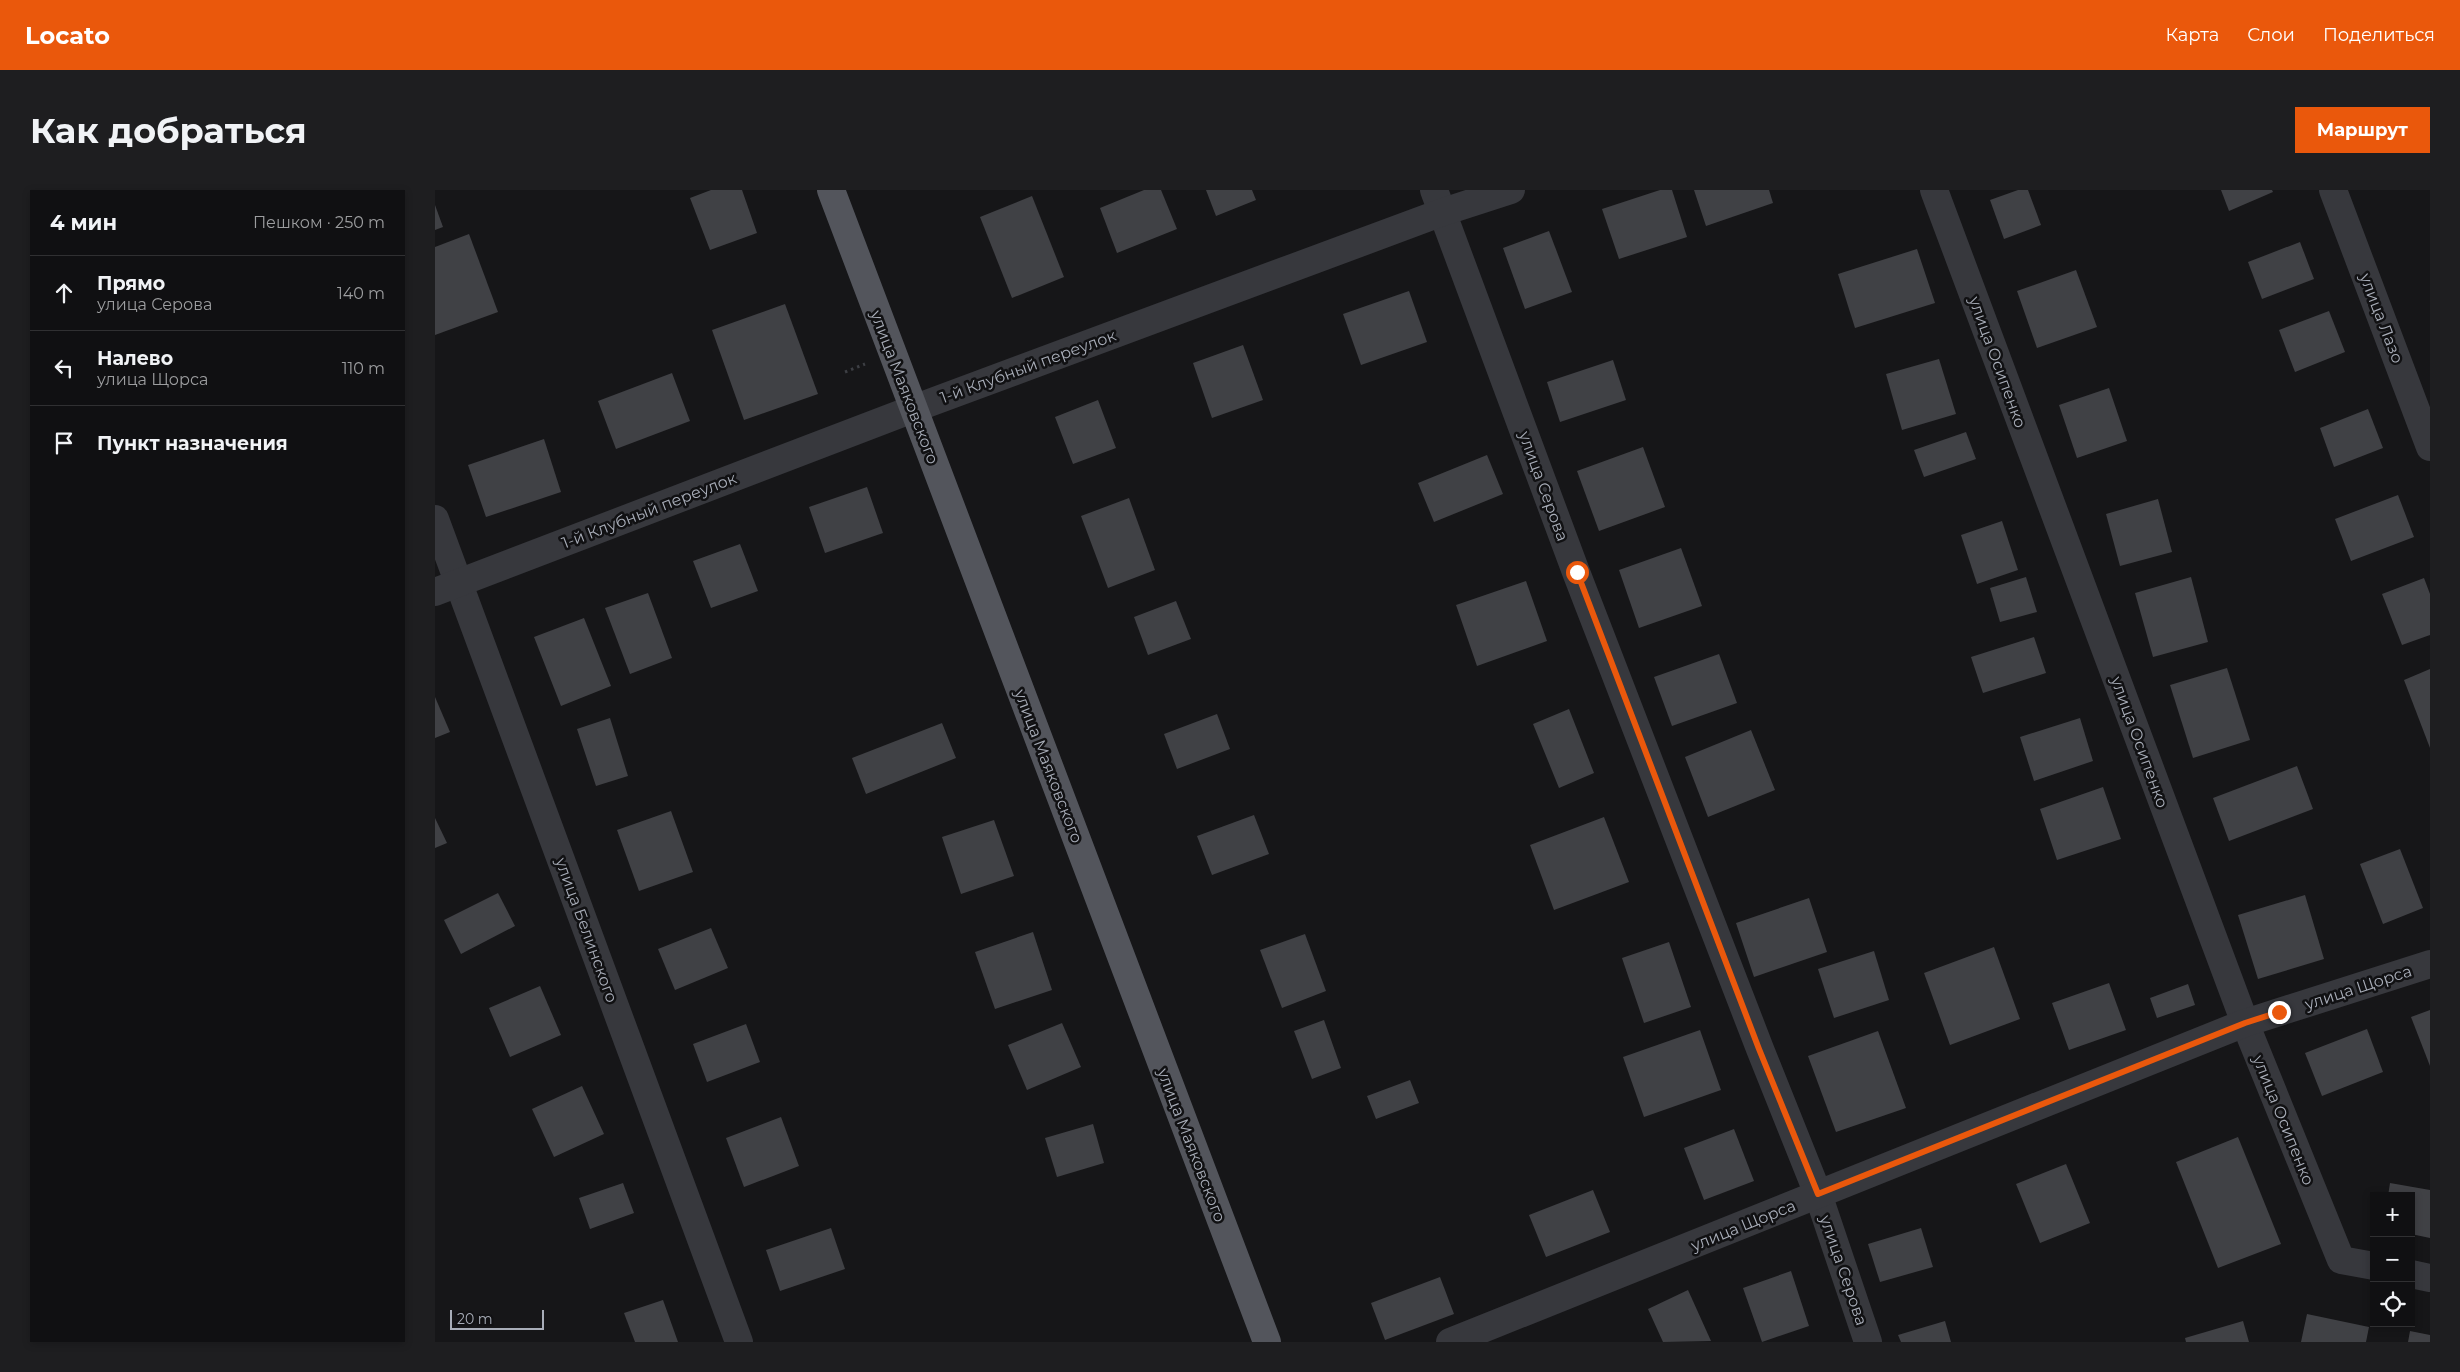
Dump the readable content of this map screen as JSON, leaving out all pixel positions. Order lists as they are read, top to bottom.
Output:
{
  "streets": {
    "main road": ["улица Маяковского"],
    "street": [
      "улица Лазо",
      "улица Осипенко",
      "1-й Клубный переулок",
      "улица Серова",
      "улица Белинского",
      "улица Щорса"
    ]
  },
  "crossings": [
    ["улица Осипенко", "улица Щорса"],
    ["1-й Клубный переулок", "улица Маяковского"],
    ["1-й Клубный переулок", "улица Серова"],
    ["1-й Клубный переулок", "улица Белинского"],
    ["улица Серова", "улица Щорса"]
  ],
  "scale_bar": "20 m",
  "page": {
    "header": "Locato",
    "nav": ["Карта", "Слои", "Поделиться"],
    "buttons": "Маршрут",
    "title": "Как добраться",
    "heading": ["4 мин", "Пешком · 250 m"],
    "list": [
      ["Прямо", "улица Серова", "140 m"],
      ["Налево", "улица Щорса", "110 m"],
      "Пункт назначения"
    ],
    "map_buttons": ["+", "−"],
    "scale": "20 m"
  }
}
